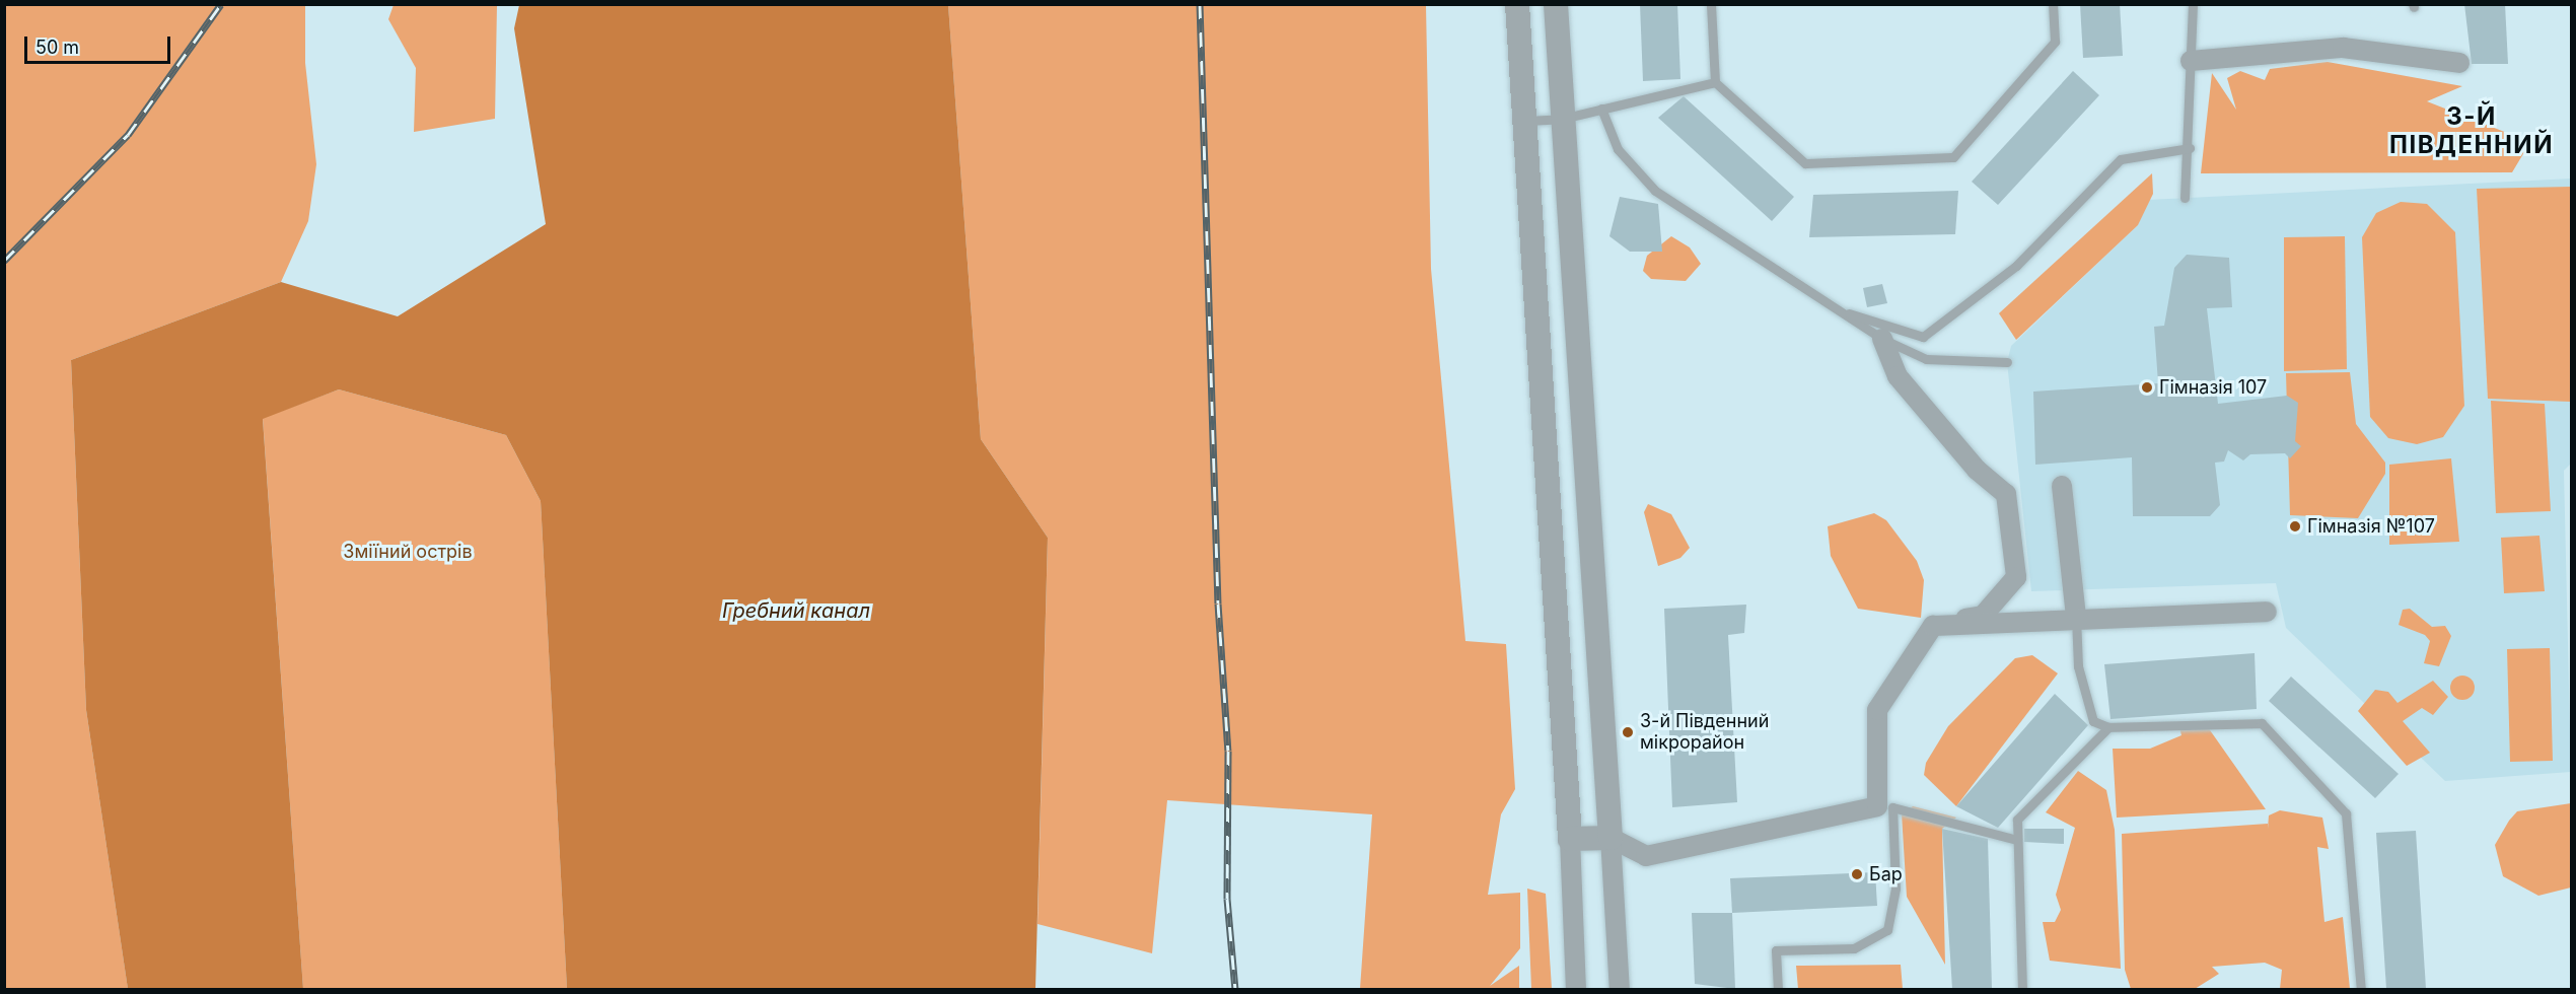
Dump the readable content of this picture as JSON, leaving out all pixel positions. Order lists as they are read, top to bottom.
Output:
{
  "districts": ["3-Й ПІВДЕННИЙ"],
  "water": ["Гребний канал"],
  "parks": ["Зміїний острів"],
  "places": [
    "Гімназія 107",
    "Гімназія №107",
    "3-й Південний мікрорайон",
    "Бар"
  ],
  "scale_bar": "50 m"
}
